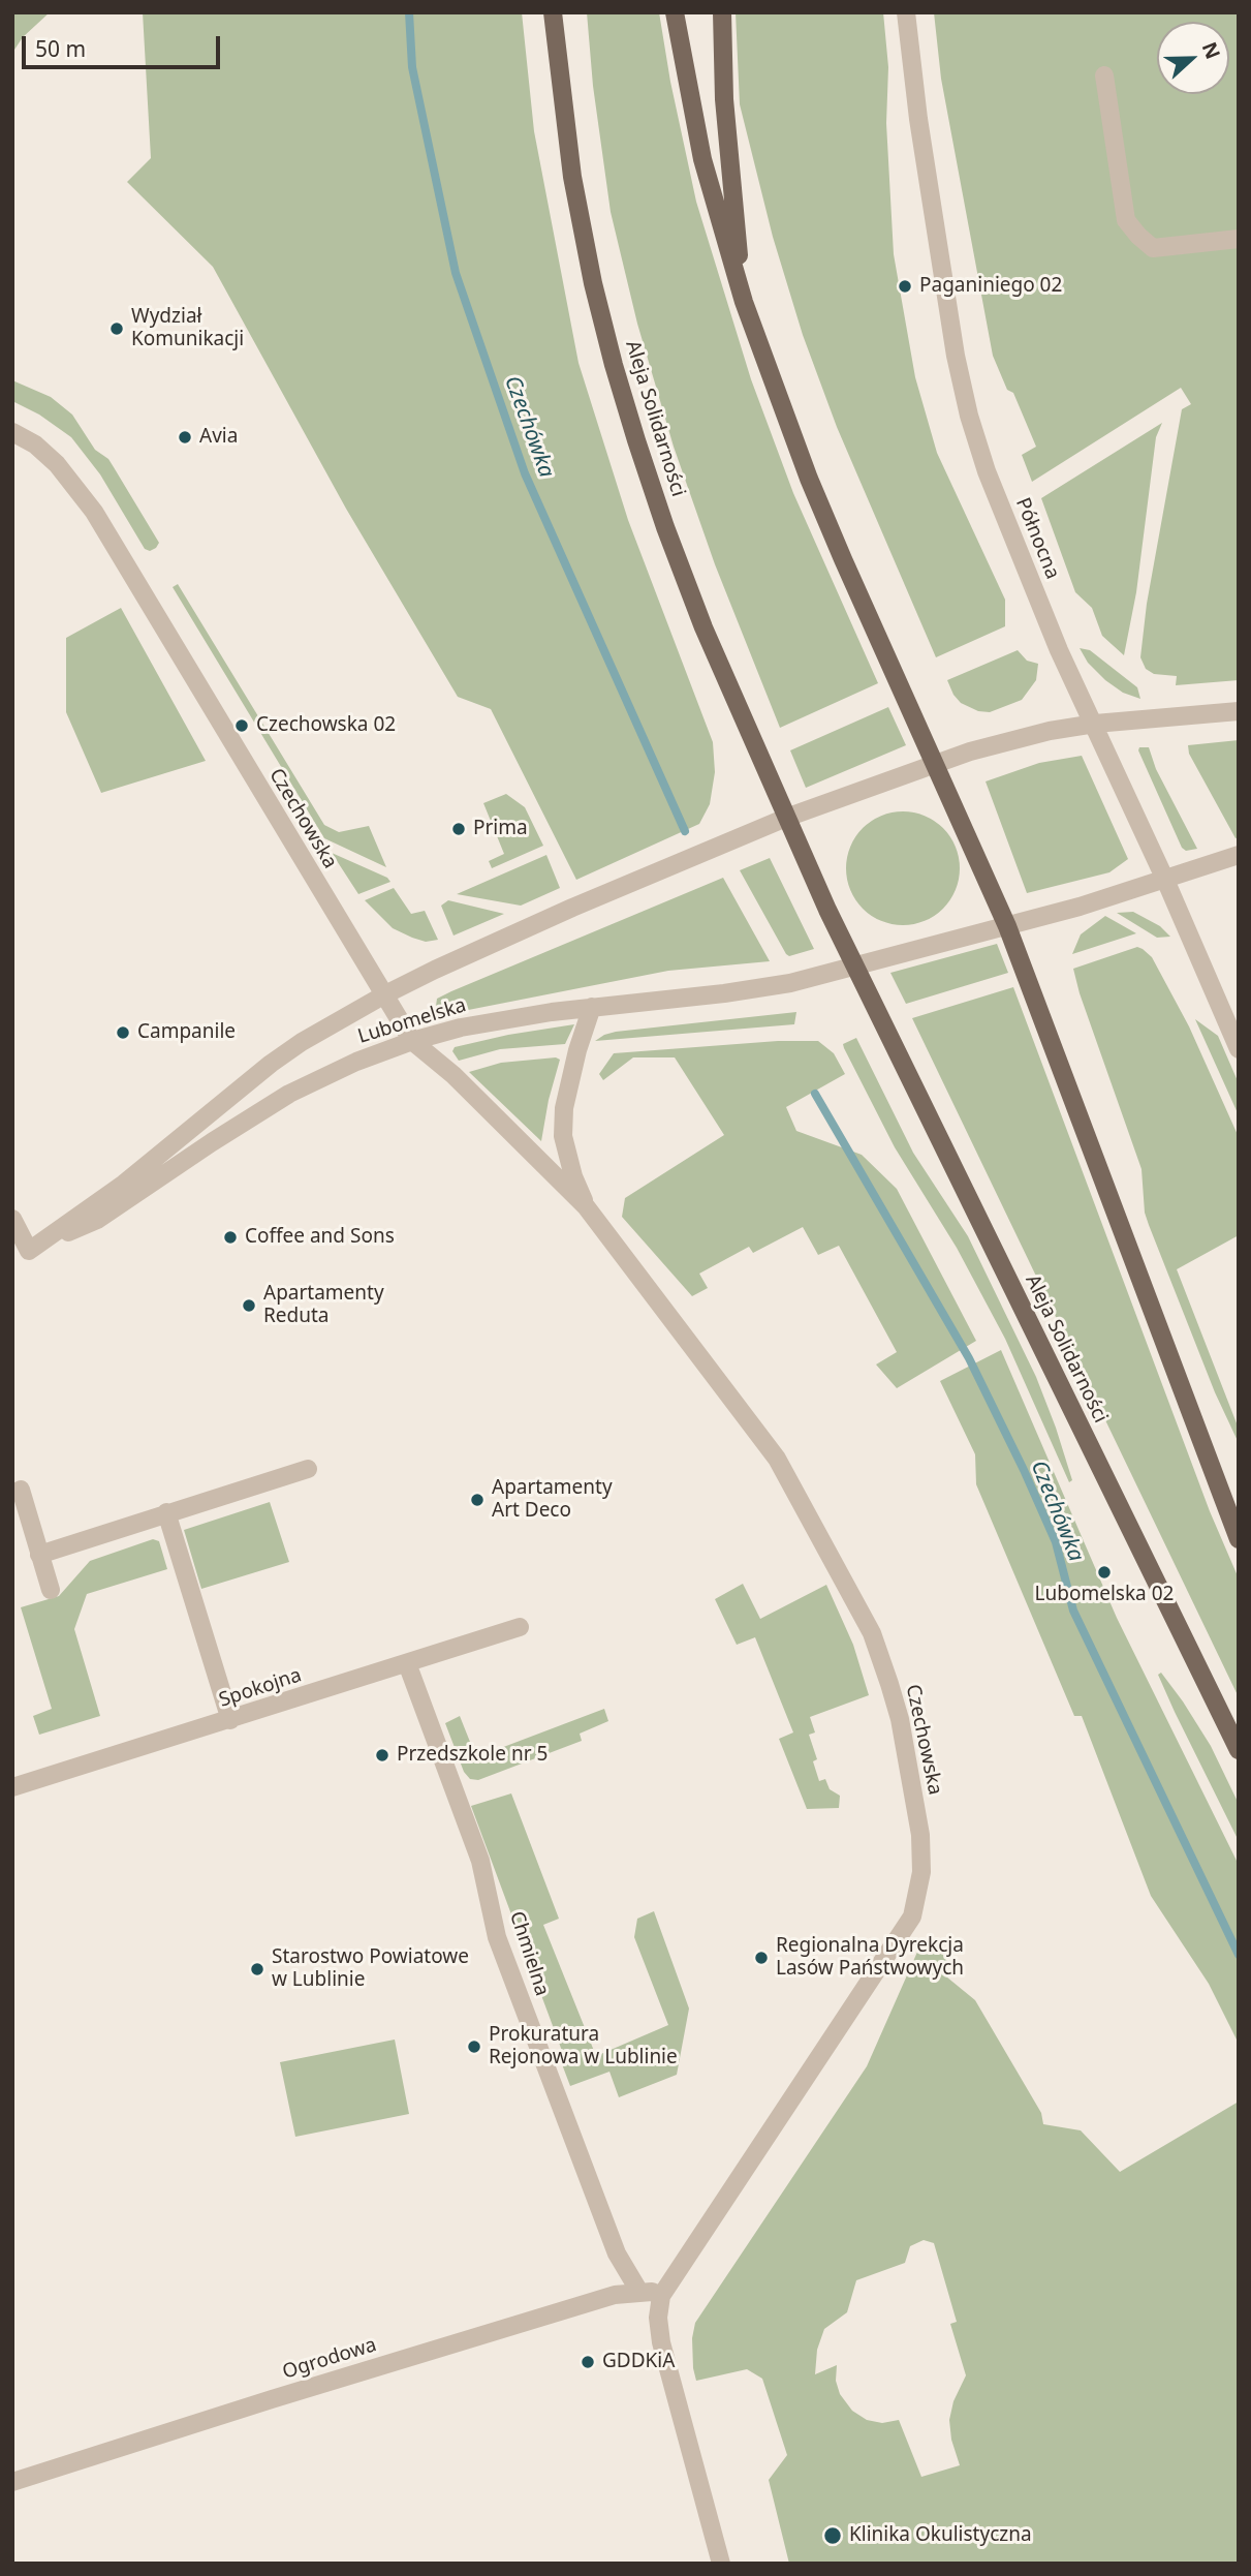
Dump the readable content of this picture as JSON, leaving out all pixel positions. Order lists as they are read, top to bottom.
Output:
{
  "streets": {
    "main road": ["Aleja Solidarności"],
    "street": [
      "Północna",
      "Czechowska",
      "Lubomelska",
      "Spokojna",
      "Chmielna",
      "Ogrodowa"
    ]
  },
  "crossings": [
    ["Aleja Solidarności", "Lubomelska"],
    ["Północna", "Lubomelska"],
    ["Czechowska", "Lubomelska"],
    ["Czechowska", "Ogrodowa"],
    ["Spokojna", "Chmielna"],
    ["Chmielna", "Ogrodowa"]
  ],
  "water": ["Czechówka"],
  "places": [
    "Paganiniego 02",
    "Wydział Komunikacji",
    "Avia",
    "Czechowska 02",
    "Prima",
    "Campanile",
    "Coffee and Sons",
    "Apartamenty Reduta",
    "Apartamenty Art Deco",
    "Lubomelska 02",
    "Przedszkole nr 5",
    "Regionalna Dyrekcja Lasów Państwowych",
    "Starostwo Powiatowe w Lublinie",
    "Prokuratura Rejonowa w Lublinie",
    "GDDKiA",
    "Klinika Okulistyczna"
  ],
  "scale_bar": "50 m",
  "north": "right"
}
